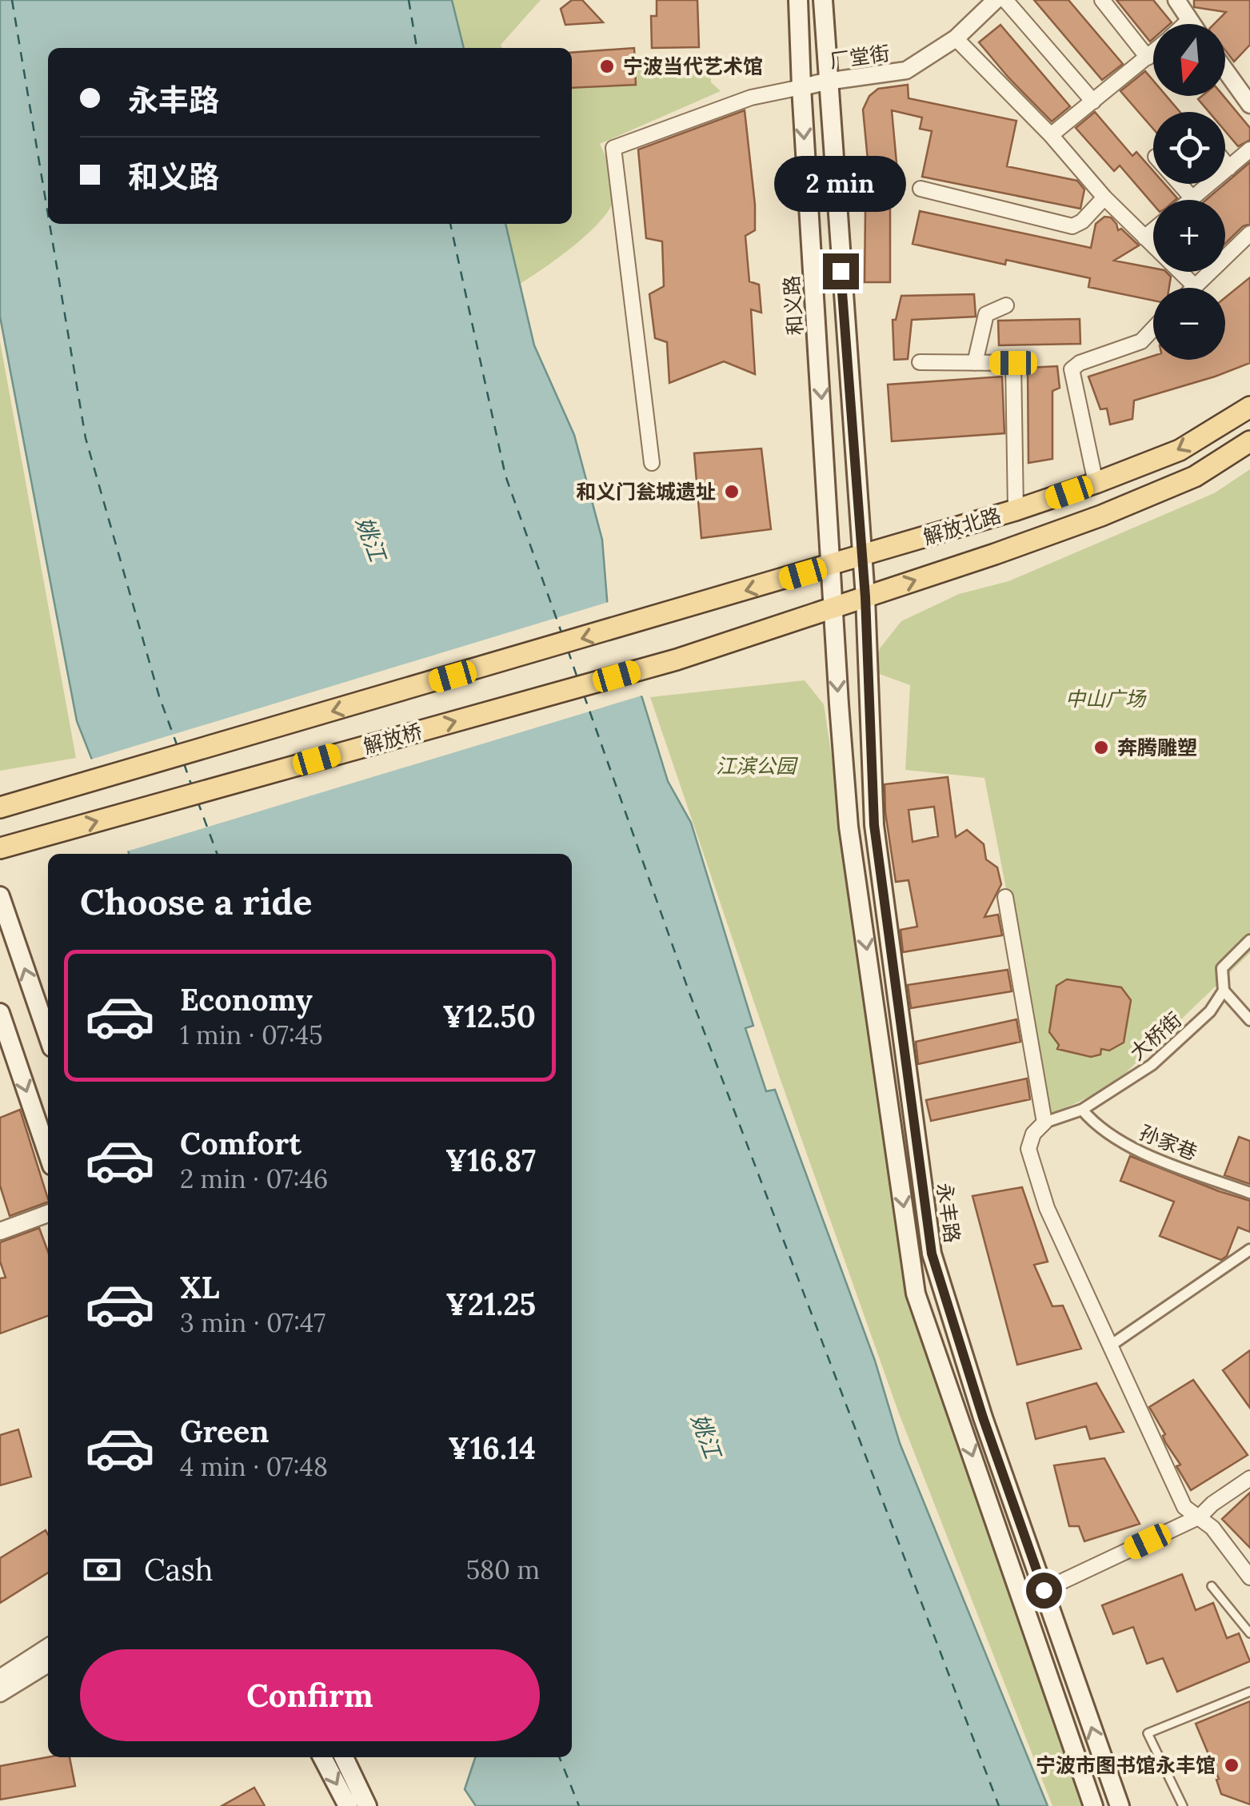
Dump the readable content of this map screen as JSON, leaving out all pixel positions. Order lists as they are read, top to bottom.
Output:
{
  "streets": {
    "main road": [
      "和义路",
      "解放北路",
      "解放桥",
      "永丰路"
    ],
    "street": ["厂堂街", "大桥街", "孙家巷"]
  },
  "crossings": [
    ["厂堂街", "和义路"],
    ["和义路", "解放北路"],
    ["解放北路", "解放桥"],
    ["解放北路", "永丰路"],
    ["大桥街", "孙家巷"]
  ],
  "one_way": ["解放桥"],
  "water": ["姚江"],
  "parks": ["中山广场", "江滨公园"],
  "places": [
    "宁波当代艺术馆",
    "和义门瓮城遗址",
    "奔腾雕塑",
    "宁波市图书馆永丰馆"
  ],
  "north": "bottom",
  "page": {
    "map_buttons": ["+", "−"],
    "banner": ["永丰路", "和义路"],
    "bubble": "2 min",
    "heading": "Choose a ride",
    "list": [
      {
        "name": "Economy",
        "note": "1 min · 07:45",
        "value": "¥12.50"
      },
      {
        "name": "Comfort",
        "note": "2 min · 07:46",
        "value": "¥16.87"
      },
      {
        "name": "XL",
        "note": "3 min · 07:47",
        "value": "¥21.25"
      },
      {
        "name": "Green",
        "note": "4 min · 07:48",
        "value": "¥16.14"
      }
    ],
    "pay": ["Cash", "580 m"],
    "buttons": "Confirm"
  }
}
